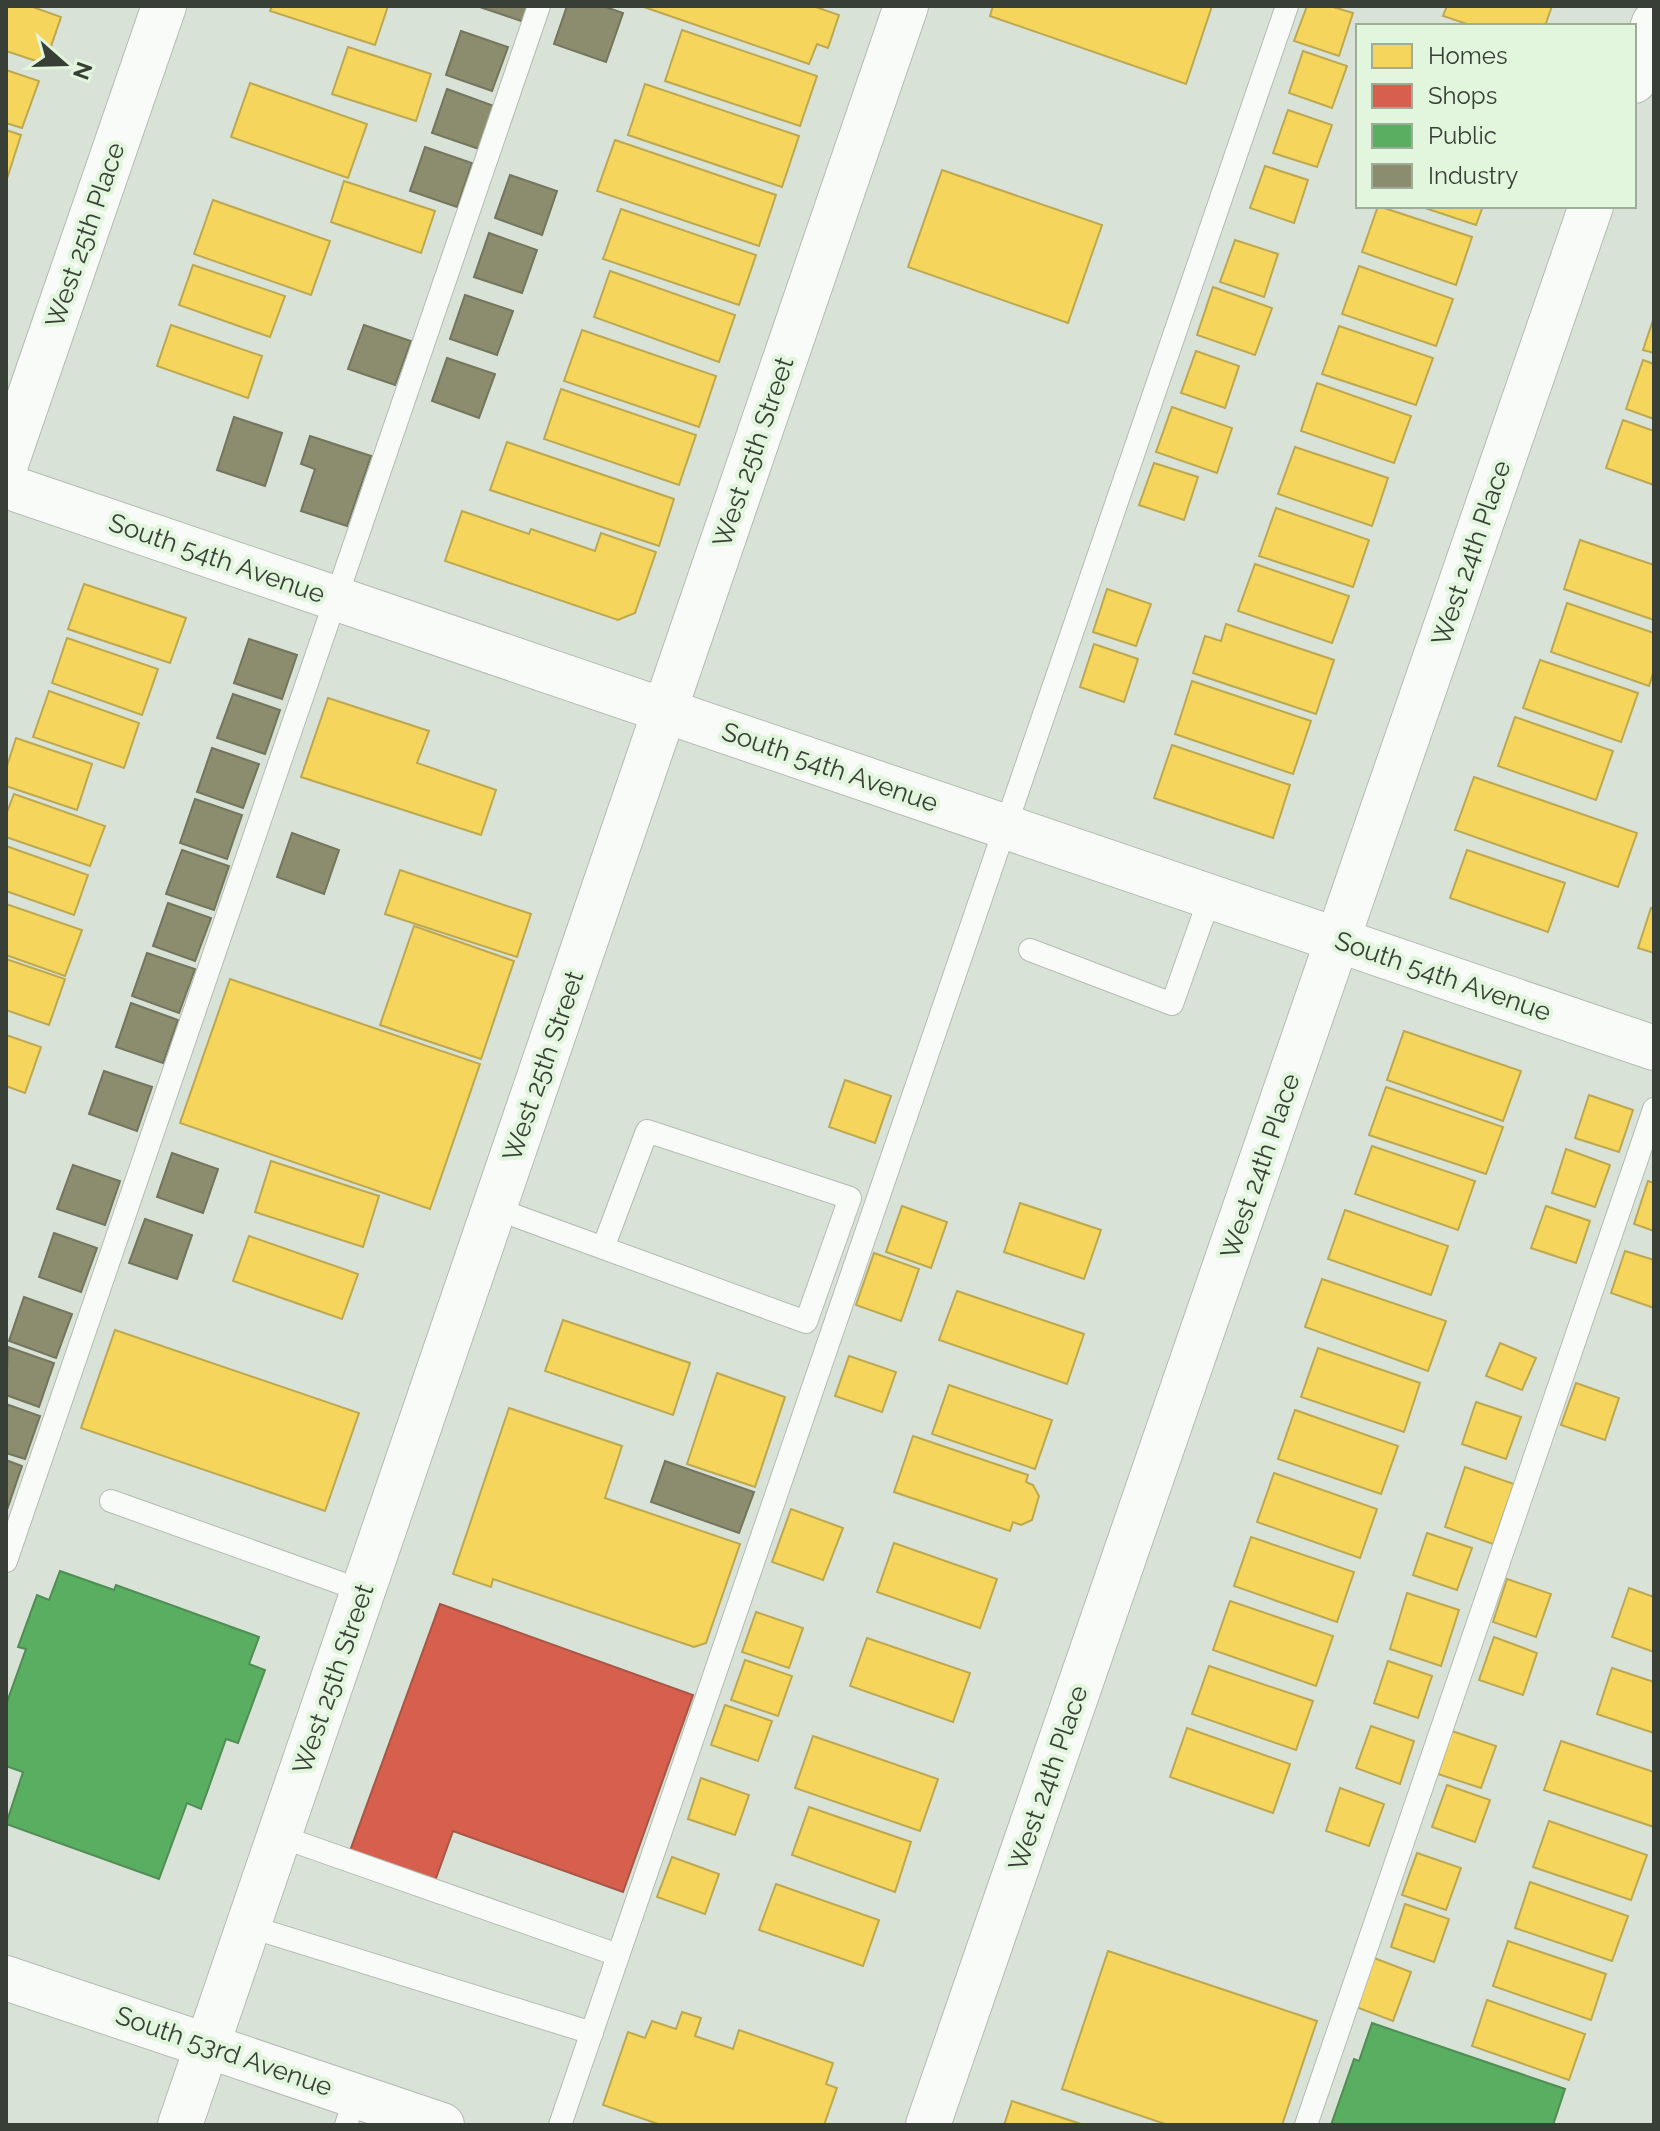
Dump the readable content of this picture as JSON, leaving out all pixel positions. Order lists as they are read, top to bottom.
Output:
{
  "streets": {
    "street": [
      "West 25th Place",
      "West 25th Street",
      "West 24th Place",
      "South 54th Avenue",
      "South 53rd Avenue"
    ]
  },
  "crossings": [
    ["West 25th Street", "South 54th Avenue"],
    ["West 25th Street", "South 53rd Avenue"],
    ["West 24th Place", "South 54th Avenue"]
  ],
  "legend": [
    "Homes",
    "Shops",
    "Public",
    "Industry"
  ],
  "north": "right"
}
